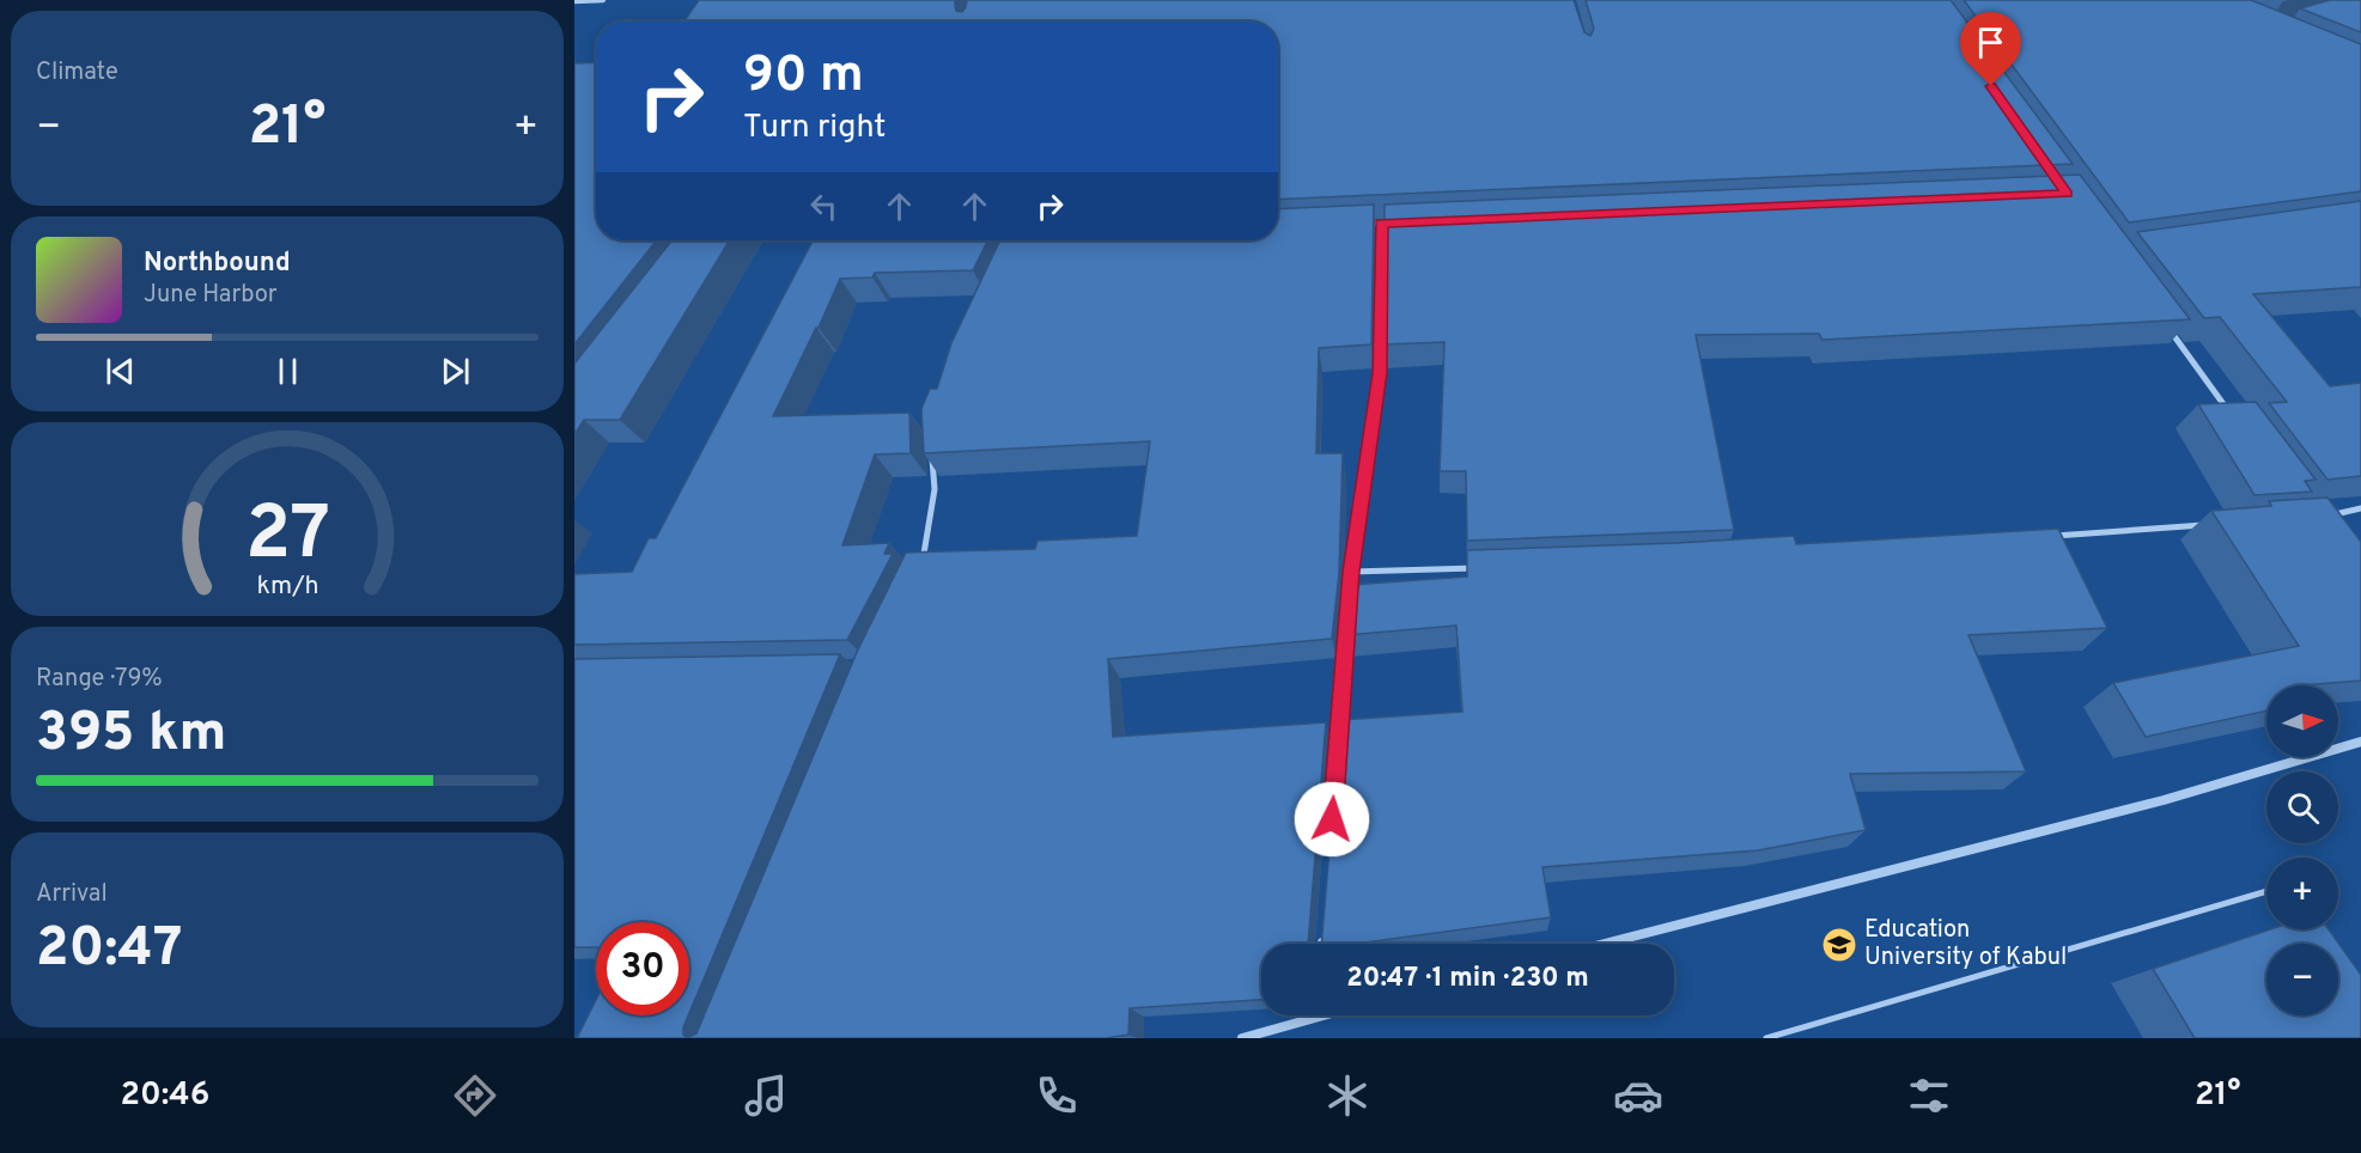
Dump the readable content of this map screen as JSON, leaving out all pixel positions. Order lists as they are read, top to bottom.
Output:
{
  "places": {
    "school or university": ["Education University of Kabul"]
  },
  "north": "right",
  "page": {
    "tile": [
      "Climate",
      ["Range · 79%", "395 km"],
      ["Arrival", "20:47"]
    ],
    "turn": ["90 m", "Turn right"],
    "heat": ["−", "21°", "+"],
    "song": ["Northbound", "June Harbor"],
    "map_buttons": ["+", "−"],
    "limit": "30",
    "trip": "20:47 · 1 min · 230 m",
    "tabs": ["20:46", "21°"],
    "gauge": ["27", "km/h"]
  }
}
